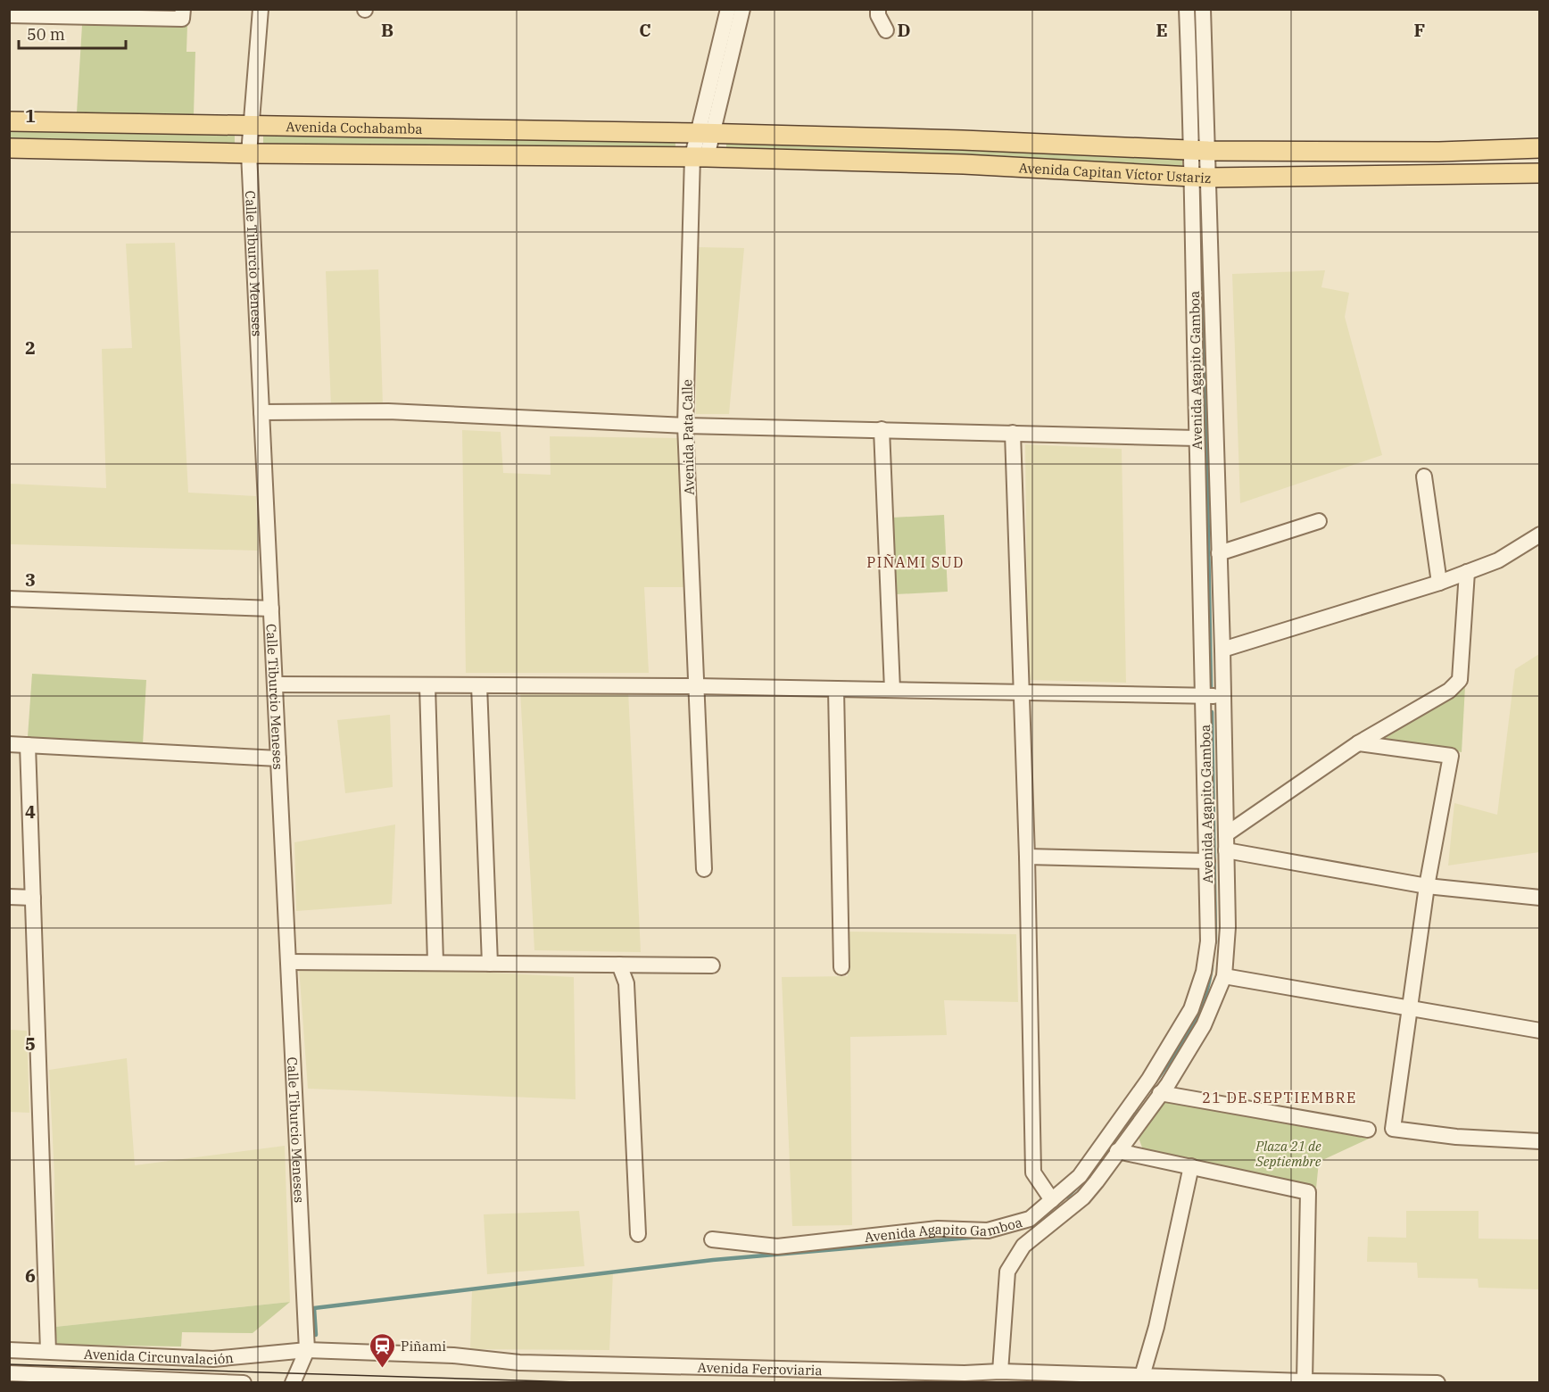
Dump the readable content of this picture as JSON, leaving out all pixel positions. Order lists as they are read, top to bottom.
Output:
{
  "streets": {
    "main road": ["Avenida Cochabamba", "Avenida Capitan Víctor Ustariz"],
    "street": [
      "Calle Tiburcio Meneses",
      "Avenida Agapito Gamboa",
      "Avenida Pata Calle",
      "Avenida Circunvalación",
      "Avenida Ferroviaria"
    ]
  },
  "crossings": [
    ["Avenida Cochabamba", "Avenida Capitan Víctor Ustariz"],
    ["Avenida Cochabamba", "Calle Tiburcio Meneses"],
    ["Avenida Cochabamba", "Avenida Pata Calle"],
    ["Avenida Capitan Víctor Ustariz", "Avenida Agapito Gamboa"],
    ["Avenida Capitan Víctor Ustariz", "Avenida Pata Calle"],
    ["Calle Tiburcio Meneses", "Avenida Circunvalación"],
    ["Calle Tiburcio Meneses", "Avenida Ferroviaria"],
    ["Avenida Agapito Gamboa", "Avenida Ferroviaria"],
    ["Avenida Circunvalación", "Avenida Ferroviaria"]
  ],
  "districts": ["PIÑAMI SUD", "21 DE SEPTIEMBRE"],
  "parks": ["Plaza 21 de Septiembre"],
  "places": {
    "station": ["Piñami"]
  },
  "scale_bar": "50 m",
  "grid": {
    "columns": [
      "B",
      "C",
      "D",
      "E",
      "F"
    ],
    "rows": [
      "1",
      "2",
      "3",
      "4",
      "5",
      "6"
    ]
  }
}
